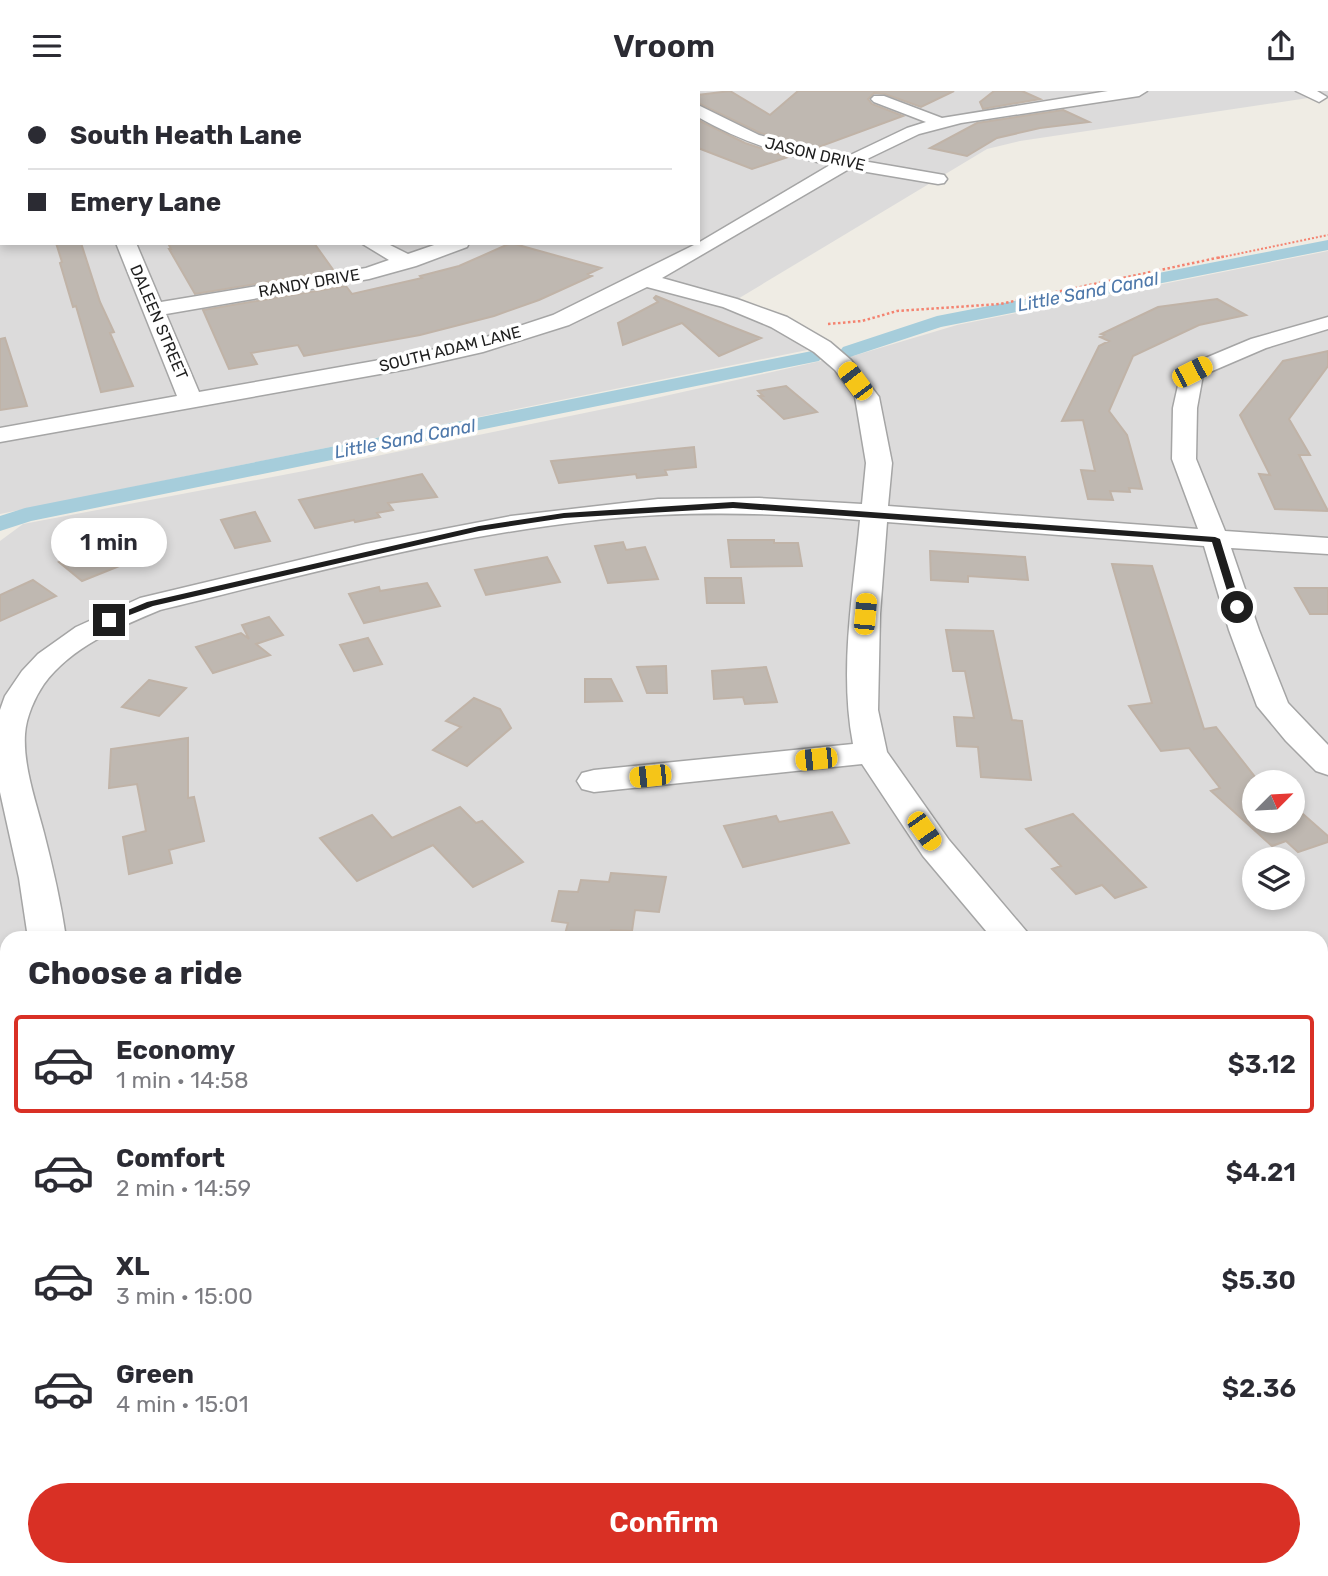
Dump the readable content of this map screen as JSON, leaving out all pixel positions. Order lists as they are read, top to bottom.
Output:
{
  "streets": {
    "street": [
      "JASON DRIVE",
      "RANDY DRIVE",
      "DALEEN STREET",
      "SOUTH ADAM LANE"
    ]
  },
  "crossings": [
    ["JASON DRIVE", "SOUTH ADAM LANE"],
    ["RANDY DRIVE", "DALEEN STREET"],
    ["DALEEN STREET", "SOUTH ADAM LANE"]
  ],
  "water": ["Little Sand Canal"],
  "north": "top right",
  "page": {
    "header": "Vroom",
    "banner": ["South Heath Lane", "Emery Lane"],
    "bubble": "1 min",
    "heading": "Choose a ride",
    "list": [
      {
        "name": "Economy",
        "note": "1 min · 14:58",
        "value": "$3.12"
      },
      {
        "name": "Comfort",
        "note": "2 min · 14:59",
        "value": "$4.21"
      },
      {
        "name": "XL",
        "note": "3 min · 15:00",
        "value": "$5.30"
      },
      {
        "name": "Green",
        "note": "4 min · 15:01",
        "value": "$2.36"
      }
    ],
    "buttons": "Confirm"
  }
}
